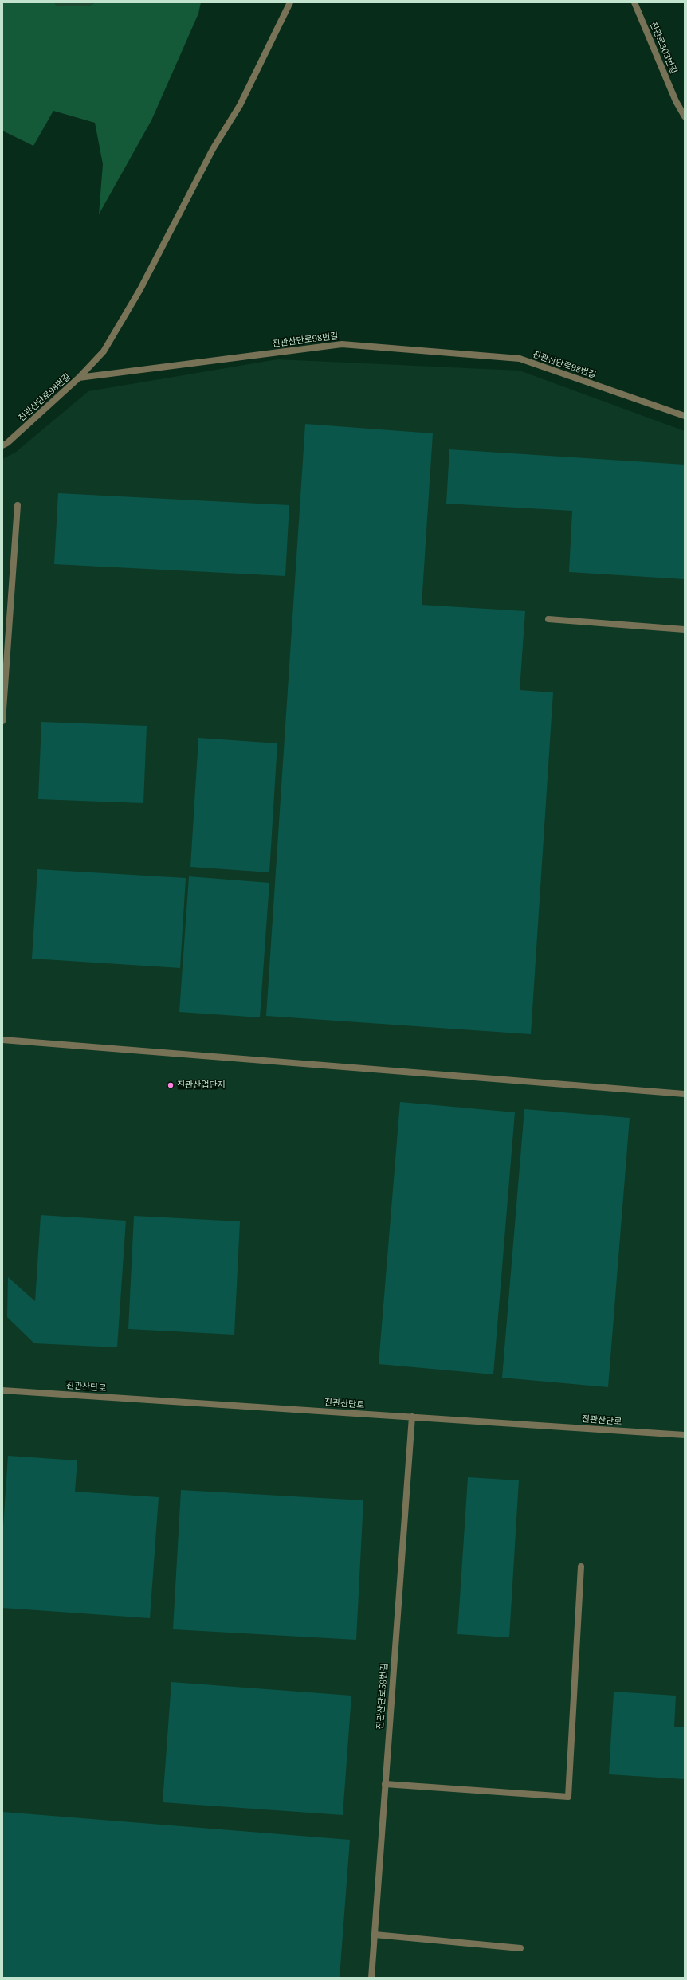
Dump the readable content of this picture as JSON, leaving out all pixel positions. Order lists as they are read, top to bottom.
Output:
{
  "streets": {
    "street": [
      "진관로303번길",
      "진관산단로98번길",
      "진관산단로",
      "진관산단로59번길"
    ]
  },
  "crossings": [
    ["진관산단로", "진관산단로59번길"]
  ],
  "places": ["진관산업단지"]
}
